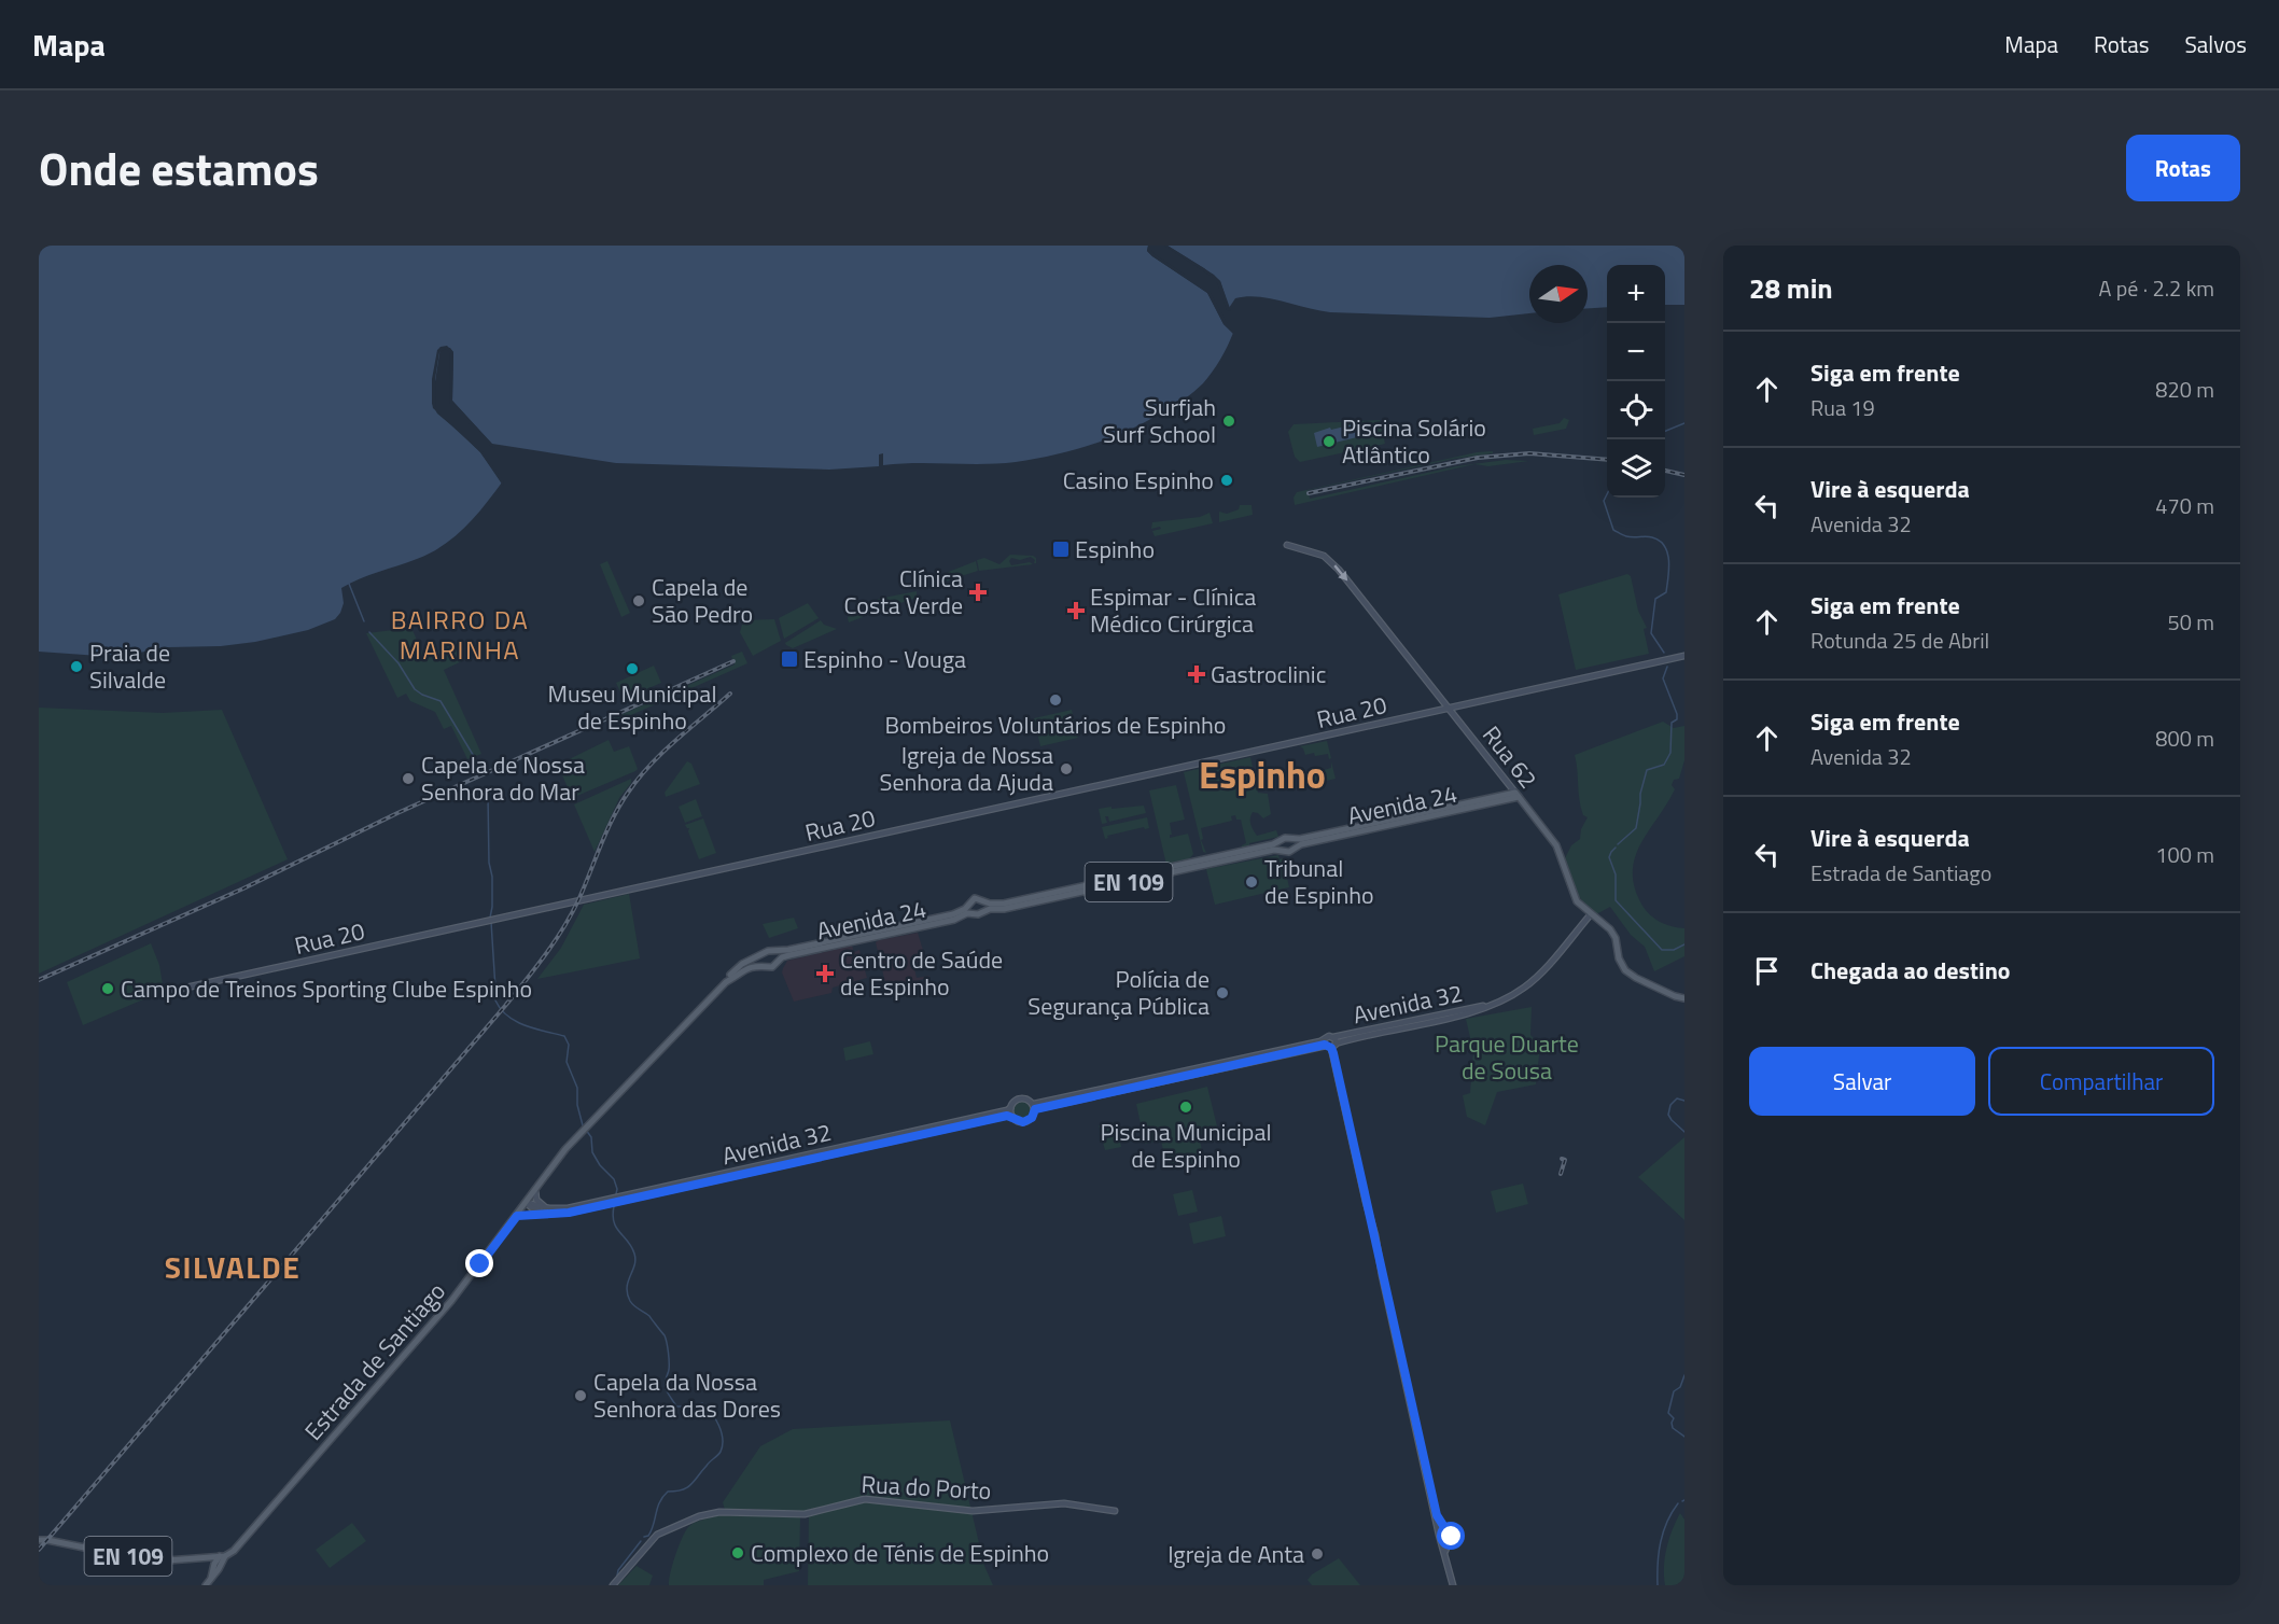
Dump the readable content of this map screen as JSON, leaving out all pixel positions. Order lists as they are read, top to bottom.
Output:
{
  "streets": {
    "main road": [
      "Rua 20",
      "Rua 62",
      "Avenida 24",
      "EN 109",
      "Avenida 32",
      "Estrada de Santiago",
      "Rua do Porto"
    ]
  },
  "crossings": [
    ["Rua 20", "Rua 62"],
    ["Rua 62", "Avenida 24"],
    ["Rua 62", "Avenida 32"],
    ["Avenida 24", "Estrada de Santiago"],
    ["EN 109", "Estrada de Santiago"],
    ["Avenida 32", "Estrada de Santiago"]
  ],
  "one_way": ["Rua 62"],
  "districts": ["BAIRRO DA MARINHA", "Espinho", "SILVALDE"],
  "parks": ["Parque Duarte de Sousa"],
  "places": {
    "other": [
      "Surfjah Surf School",
      "Piscina Solário Atlântico",
      "Casino Espinho",
      "Capela de São Pedro",
      "Praia de Silvalde",
      "Museu Municipal de Espinho",
      "Bombeiros Voluntários de Espinho",
      "Igreja de Nossa Senhora da Ajuda",
      "Capela de Nossa Senhora do Mar",
      "Tribunal de Espinho",
      "Campo de Treinos Sporting Clube Espinho",
      "Polícia de Segurança Pública",
      "Piscina Municipal de Espinho",
      "Capela da Nossa Senhora das Dores",
      "Complexo de Ténis de Espinho",
      "Igreja de Anta"
    ],
    "transit": ["Espinho", "Espinho - Vouga"],
    "health": [
      "Clínica Costa Verde",
      "Espimar - Clínica Médico Cirúrgica",
      "Gastroclinic",
      "Centro de Saúde de Espinho"
    ]
  },
  "north": "right",
  "page": {
    "header": "Mapa",
    "nav": ["Mapa", "Rotas", "Salvos"],
    "title": "Onde estamos",
    "buttons": [
      "Rotas",
      ["Salvar", "Compartilhar"]
    ],
    "heading": ["28 min", "A pé · 2.2 km"],
    "map_buttons": ["+", "−"],
    "list": [
      ["Siga em frente", "Rua 19", "820 m"],
      ["Vire à esquerda", "Avenida 32", "470 m"],
      ["Siga em frente", "Rotunda 25 de Abril", "50 m"],
      ["Siga em frente", "Avenida 32", "800 m"],
      ["Vire à esquerda", "Estrada de Santiago", "100 m"],
      "Chegada ao destino"
    ]
  }
}
